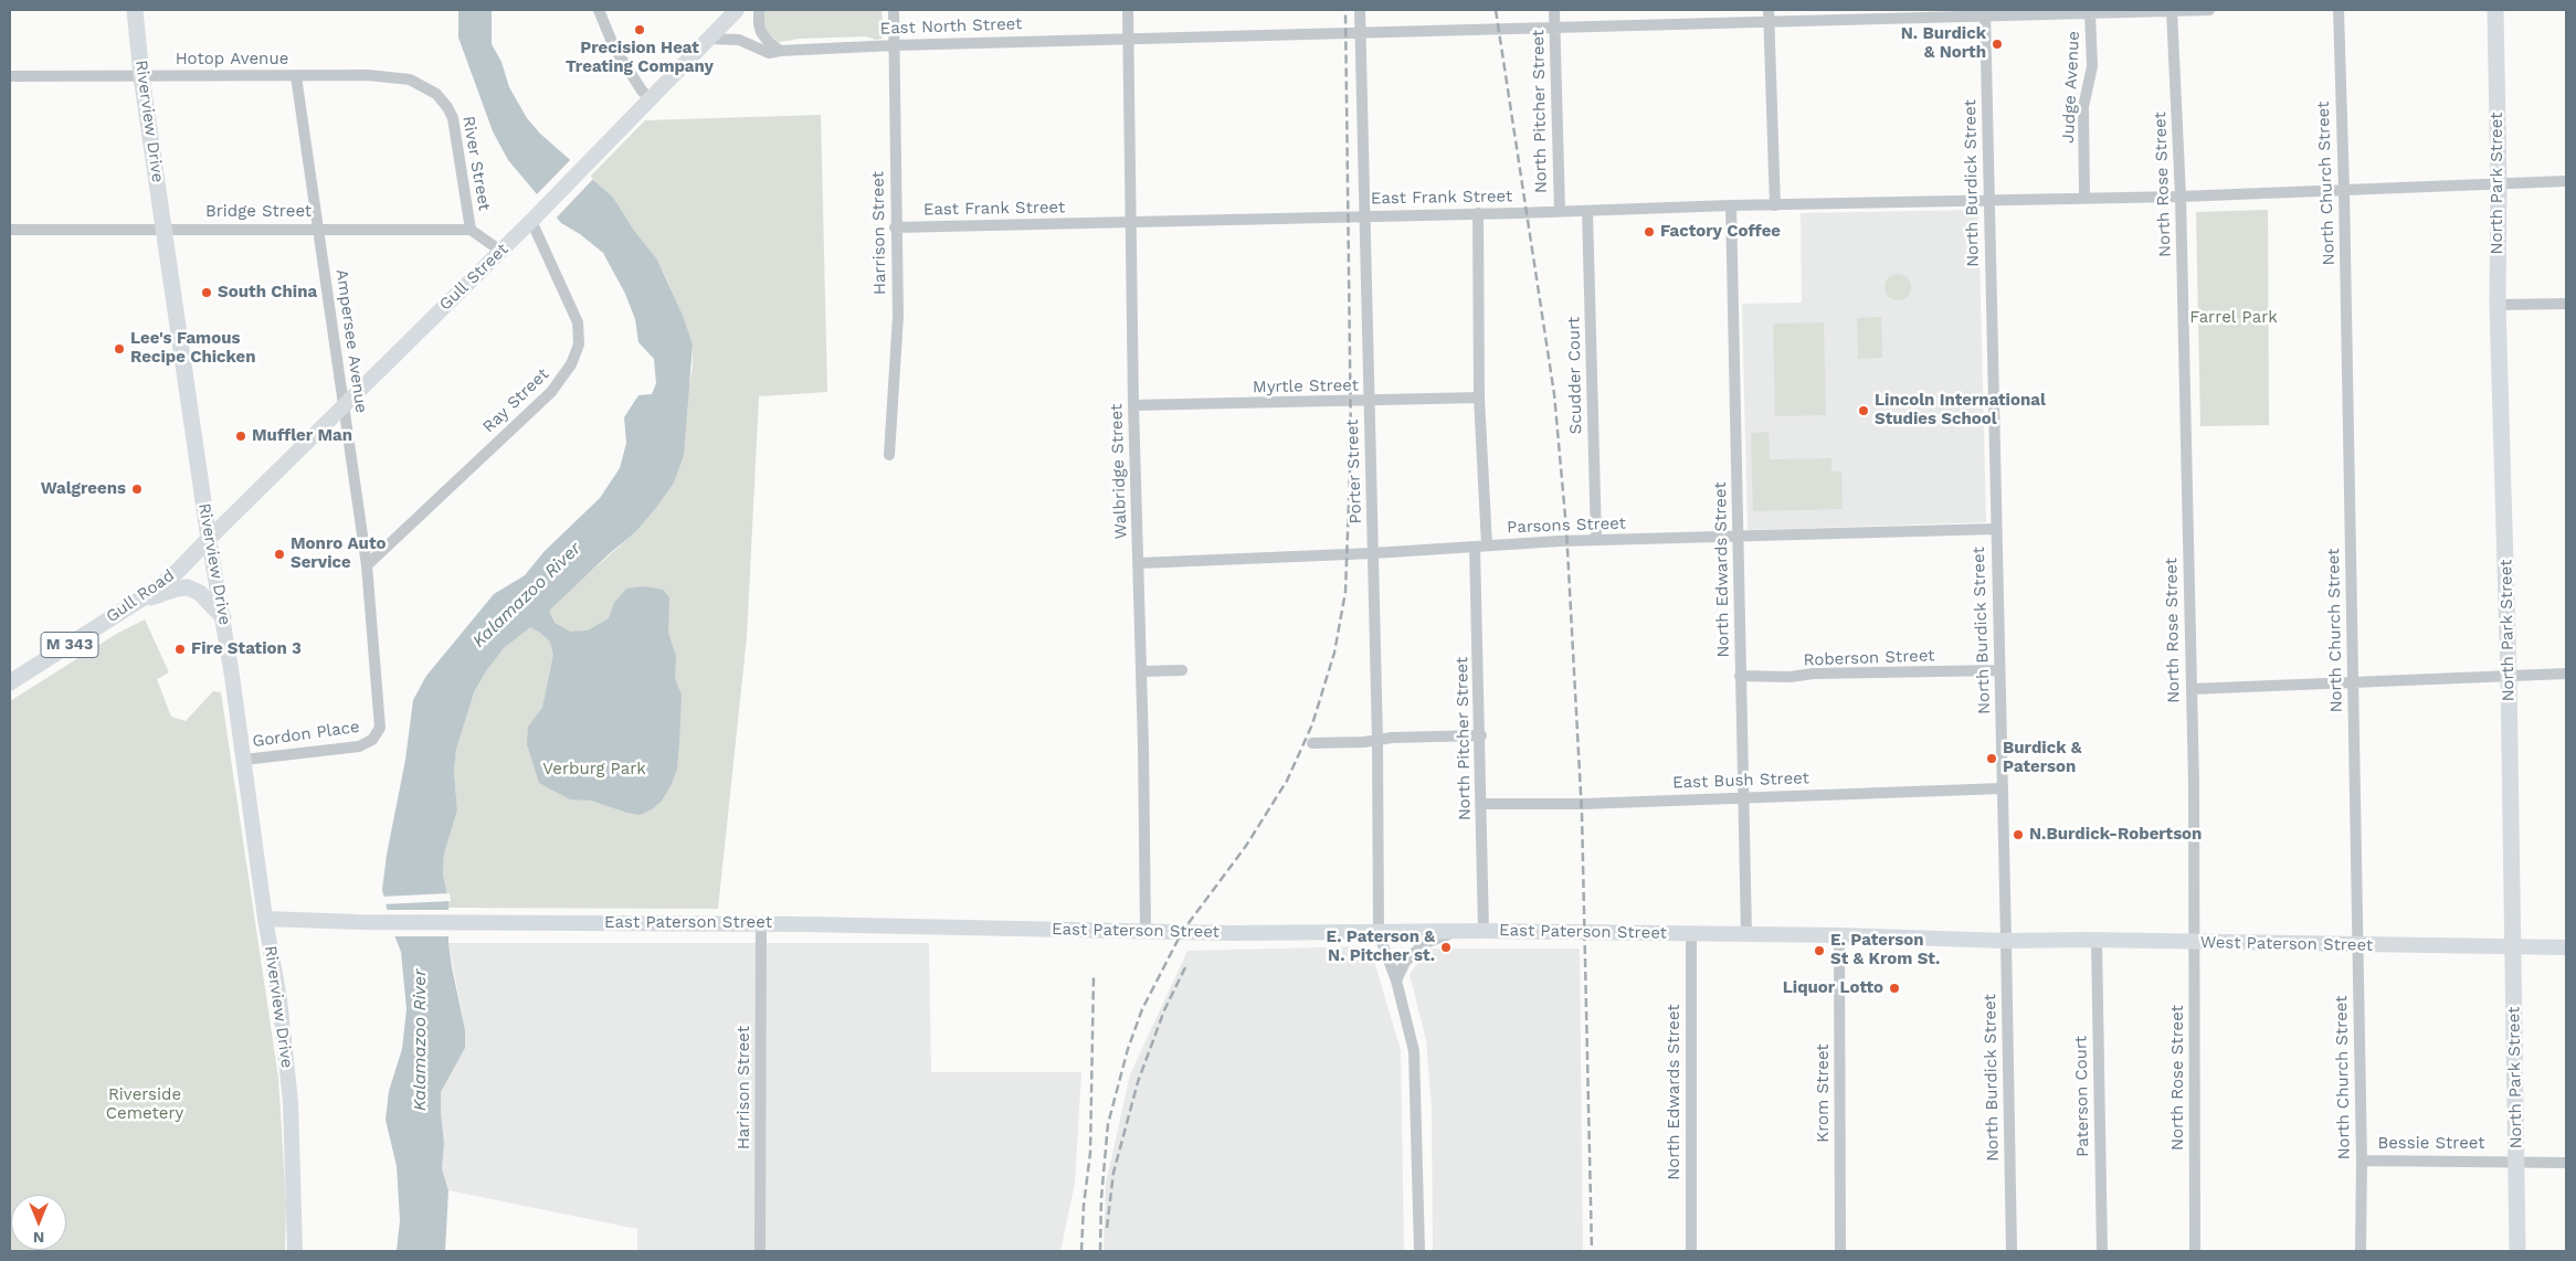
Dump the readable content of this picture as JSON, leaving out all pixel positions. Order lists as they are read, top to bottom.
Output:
{
  "streets": {
    "main road": [
      "Riverview Drive",
      "North Park Street",
      "Gull Road",
      "M 343"
    ],
    "street": [
      "East North Street",
      "Hotop Avenue",
      "Judge Avenue",
      "North Pitcher Street",
      "River Street",
      "North Burdick Street",
      "North Church Street",
      "North Rose Street",
      "East Frank Street",
      "Bridge Street",
      "Harrison Street",
      "Gull Street",
      "Ampersee Avenue",
      "Scudder Court",
      "Myrtle Street",
      "Ray Street",
      "Walbridge Street",
      "Porter Street",
      "Parsons Street",
      "North Edwards Street",
      "Roberson Street",
      "Gordon Place",
      "East Bush Street",
      "East Paterson Street",
      "West Paterson Street",
      "Krom Street",
      "Paterson Court",
      "Bessie Street"
    ]
  },
  "crossings": [
    ["East North Street", "Judge Avenue"],
    ["East North Street", "North Pitcher Street"],
    ["East North Street", "North Burdick Street"],
    ["East North Street", "North Rose Street"],
    ["East North Street", "Harrison Street"],
    ["East North Street", "Gull Street"],
    ["East North Street", "Walbridge Street"],
    ["East North Street", "Porter Street"],
    ["Hotop Avenue", "Riverview Drive"],
    ["Hotop Avenue", "River Street"],
    ["Hotop Avenue", "Ampersee Avenue"],
    ["Judge Avenue", "East Frank Street"],
    ["North Pitcher Street", "East Frank Street"],
    ["North Pitcher Street", "Parsons Street"],
    ["North Pitcher Street", "East Bush Street"],
    ["North Pitcher Street", "East Paterson Street"],
    ["Riverview Drive", "Bridge Street"],
    ["Riverview Drive", "Gull Street"],
    ["Riverview Drive", "Gull Road"],
    ["Riverview Drive", "Gordon Place"],
    ["Riverview Drive", "East Paterson Street"],
    ["River Street", "Bridge Street"],
    ["North Burdick Street", "East Frank Street"],
    ["North Burdick Street", "Parsons Street"],
    ["North Burdick Street", "Roberson Street"],
    ["North Burdick Street", "East Bush Street"],
    ["North Burdick Street", "East Paterson Street"],
    ["North Burdick Street", "West Paterson Street"],
    ["North Church Street", "East Frank Street"],
    ["North Church Street", "West Paterson Street"],
    ["North Church Street", "Bessie Street"],
    ["North Park Street", "East Frank Street"],
    ["North Park Street", "West Paterson Street"],
    ["North Park Street", "Bessie Street"],
    ["North Rose Street", "East Frank Street"],
    ["North Rose Street", "West Paterson Street"],
    ["East Frank Street", "Harrison Street"],
    ["East Frank Street", "Scudder Court"],
    ["East Frank Street", "Walbridge Street"],
    ["East Frank Street", "Porter Street"],
    ["East Frank Street", "North Edwards Street"],
    ["Bridge Street", "Ampersee Avenue"],
    ["Harrison Street", "East Paterson Street"],
    ["Gull Street", "Ampersee Avenue"],
    ["Gull Street", "Ray Street"],
    ["Gull Street", "Gull Road"],
    ["Ampersee Avenue", "Ray Street"],
    ["Ampersee Avenue", "Gordon Place"],
    ["Scudder Court", "Parsons Street"],
    ["Myrtle Street", "Walbridge Street"],
    ["Myrtle Street", "Porter Street"],
    ["Walbridge Street", "Parsons Street"],
    ["Walbridge Street", "East Paterson Street"],
    ["Porter Street", "Parsons Street"],
    ["Porter Street", "East Paterson Street"],
    ["Parsons Street", "North Edwards Street"],
    ["North Edwards Street", "Roberson Street"],
    ["North Edwards Street", "East Bush Street"],
    ["North Edwards Street", "East Paterson Street"],
    ["East Paterson Street", "West Paterson Street"],
    ["East Paterson Street", "Krom Street"],
    ["West Paterson Street", "Paterson Court"]
  ],
  "water": ["Kalamazoo River"],
  "parks": ["Farrel Park", "Verburg Park", "Riverside Cemetery"],
  "places": [
    "Precision Heat Treating Company",
    "N. Burdick & North",
    "Factory Coffee",
    "South China",
    "Lee's Famous Recipe Chicken",
    "Lincoln International Studies School",
    "Muffler Man",
    "Walgreens",
    "Monro Auto Service",
    "Fire Station 3",
    "Burdick & Paterson",
    "N.Burdick-Robertson",
    "E. Paterson & N. Pitcher st.",
    "E. Paterson St & Krom St.",
    "Liquor Lotto"
  ],
  "north": "bottom"
}
